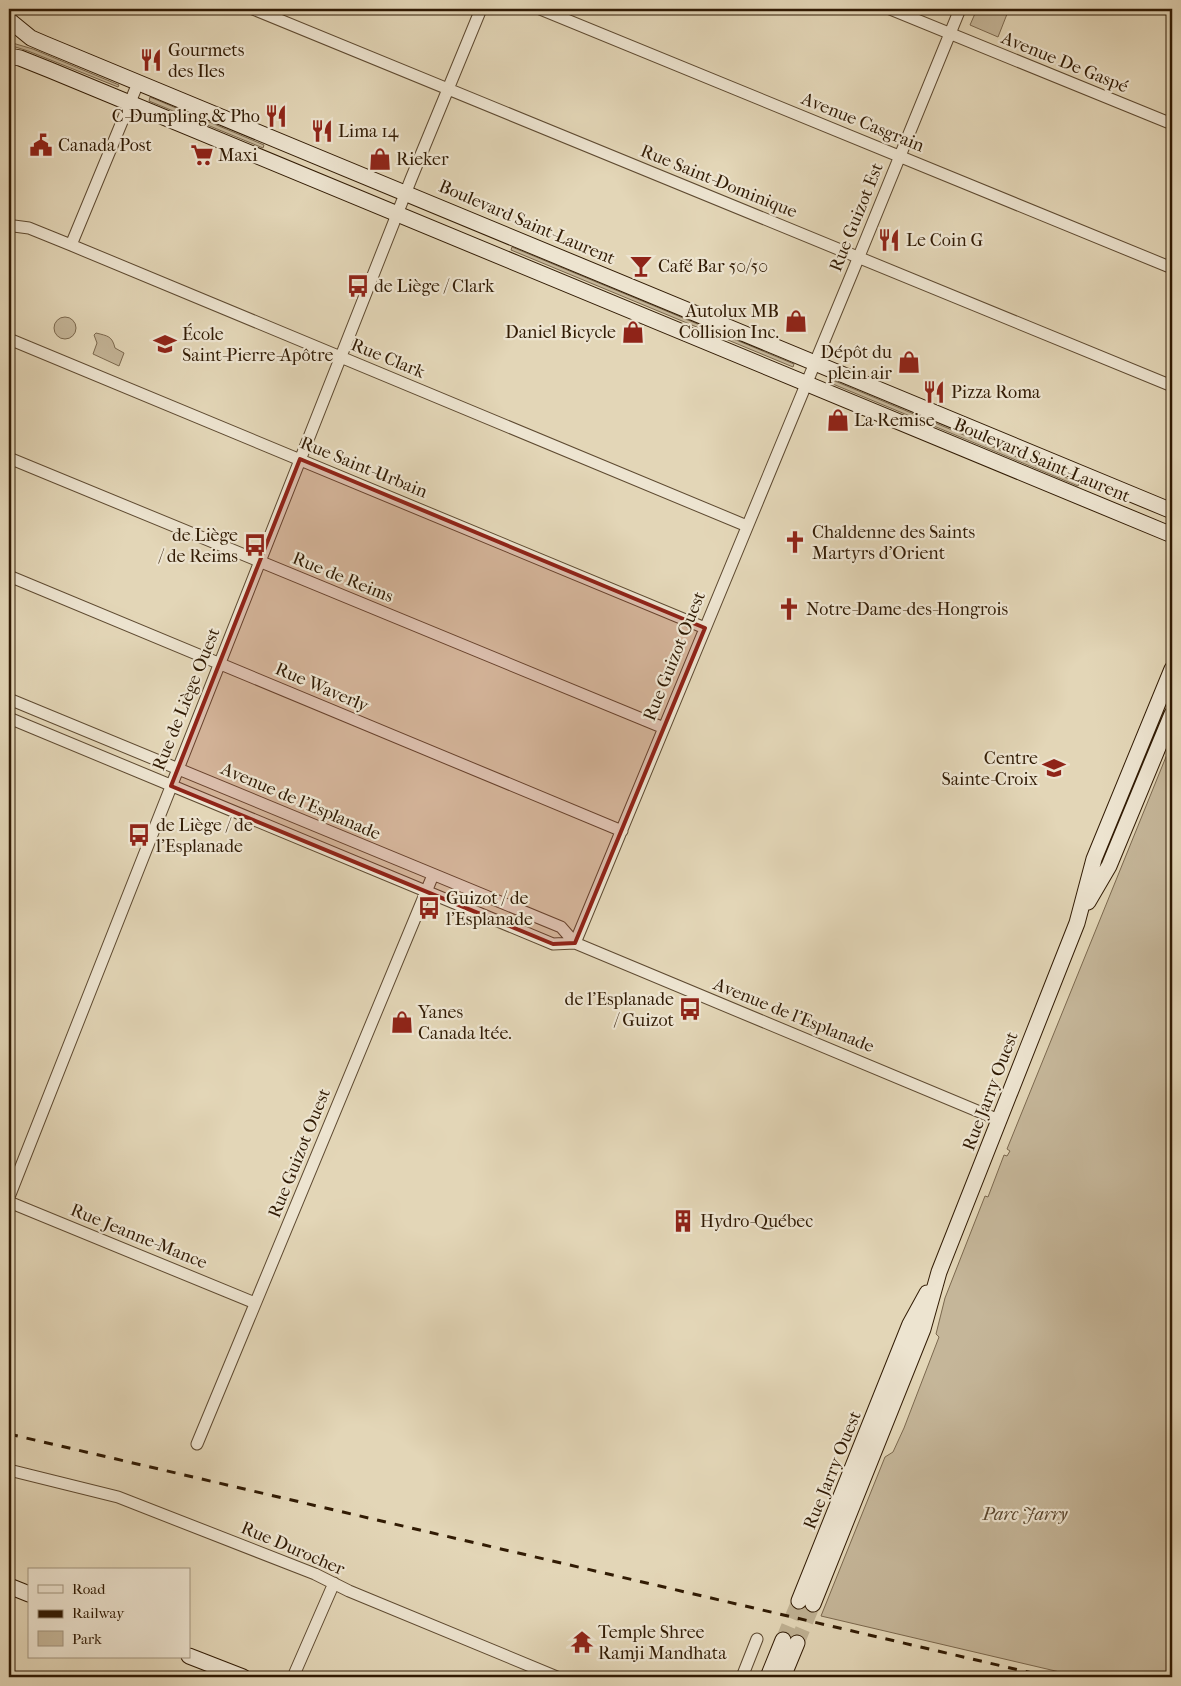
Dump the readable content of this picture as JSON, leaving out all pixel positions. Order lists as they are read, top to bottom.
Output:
{
  "streets": {
    "main road": ["Boulevard Saint-Laurent", "Rue Jarry Ouest"],
    "street": [
      "Avenue De Gaspé",
      "Avenue Casgrain",
      "Rue Saint-Dominique",
      "Rue Guizot Est",
      "Rue Clark",
      "Rue Saint-Urbain",
      "Rue de Reims",
      "Rue Guizot Ouest",
      "Rue Waverly",
      "Rue de Liège Ouest",
      "Avenue de l'Esplanade",
      "Rue Jeanne-Mance",
      "Rue Durocher"
    ]
  },
  "crossings": [
    ["Avenue De Gaspé", "Rue Guizot Est"],
    ["Avenue Casgrain", "Rue Guizot Est"],
    ["Rue Saint-Dominique", "Rue Guizot Est"],
    ["Rue Saint-Dominique", "Rue de Liège Ouest"],
    ["Rue Guizot Est", "Boulevard Saint-Laurent"],
    ["Rue Guizot Est", "Rue Guizot Ouest"],
    ["Boulevard Saint-Laurent", "Rue Guizot Ouest"],
    ["Boulevard Saint-Laurent", "Rue de Liège Ouest"],
    ["Rue Clark", "Rue Guizot Ouest"],
    ["Rue Clark", "Rue de Liège Ouest"],
    ["Rue Saint-Urbain", "Rue Guizot Ouest"],
    ["Rue Saint-Urbain", "Rue de Liège Ouest"],
    ["Rue de Reims", "Rue Guizot Ouest"],
    ["Rue de Reims", "Rue de Liège Ouest"],
    ["Rue Guizot Ouest", "Rue Waverly"],
    ["Rue Guizot Ouest", "Avenue de l'Esplanade"],
    ["Rue Guizot Ouest", "Rue Jeanne-Mance"],
    ["Rue Waverly", "Rue de Liège Ouest"],
    ["Rue de Liège Ouest", "Avenue de l'Esplanade"],
    ["Avenue de l'Esplanade", "Rue Jarry Ouest"]
  ],
  "parks": ["Parc Jarry"],
  "places": {
    "restaurant": [
      "Gourmets des Iles",
      "C-Dumpling & Pho",
      "Lima 14",
      "Le Coin G",
      "Pizza Roma"
    ],
    "public building": ["Canada Post"],
    "supermarket": ["Maxi"],
    "shop": [
      "Rieker",
      "Autolux MB Collision Inc.",
      "Daniel Bicycle",
      "Dépôt du plein air",
      "La Remise",
      "Yanes Canada ltée."
    ],
    "bar": ["Café Bar 50/50"],
    "bus stop": [
      "de Liège / Clark",
      "de Liège / de Reims",
      "de Liège / de l'Esplanade",
      "Guizot / de l'Esplanade",
      "de l'Esplanade / Guizot"
    ],
    "school or university": ["École Saint-Pierre-Apôtre", "Centre Sainte-Croix"],
    "church": ["Chaldenne des Saints Martyrs d'Orient", "Notre-Dame-des-Hongrois"],
    "building": ["Hydro-Québec"],
    "temple": ["Temple Shree Ramji Mandhata"]
  },
  "legend": ["Road", "Railway", "Park"]
}
